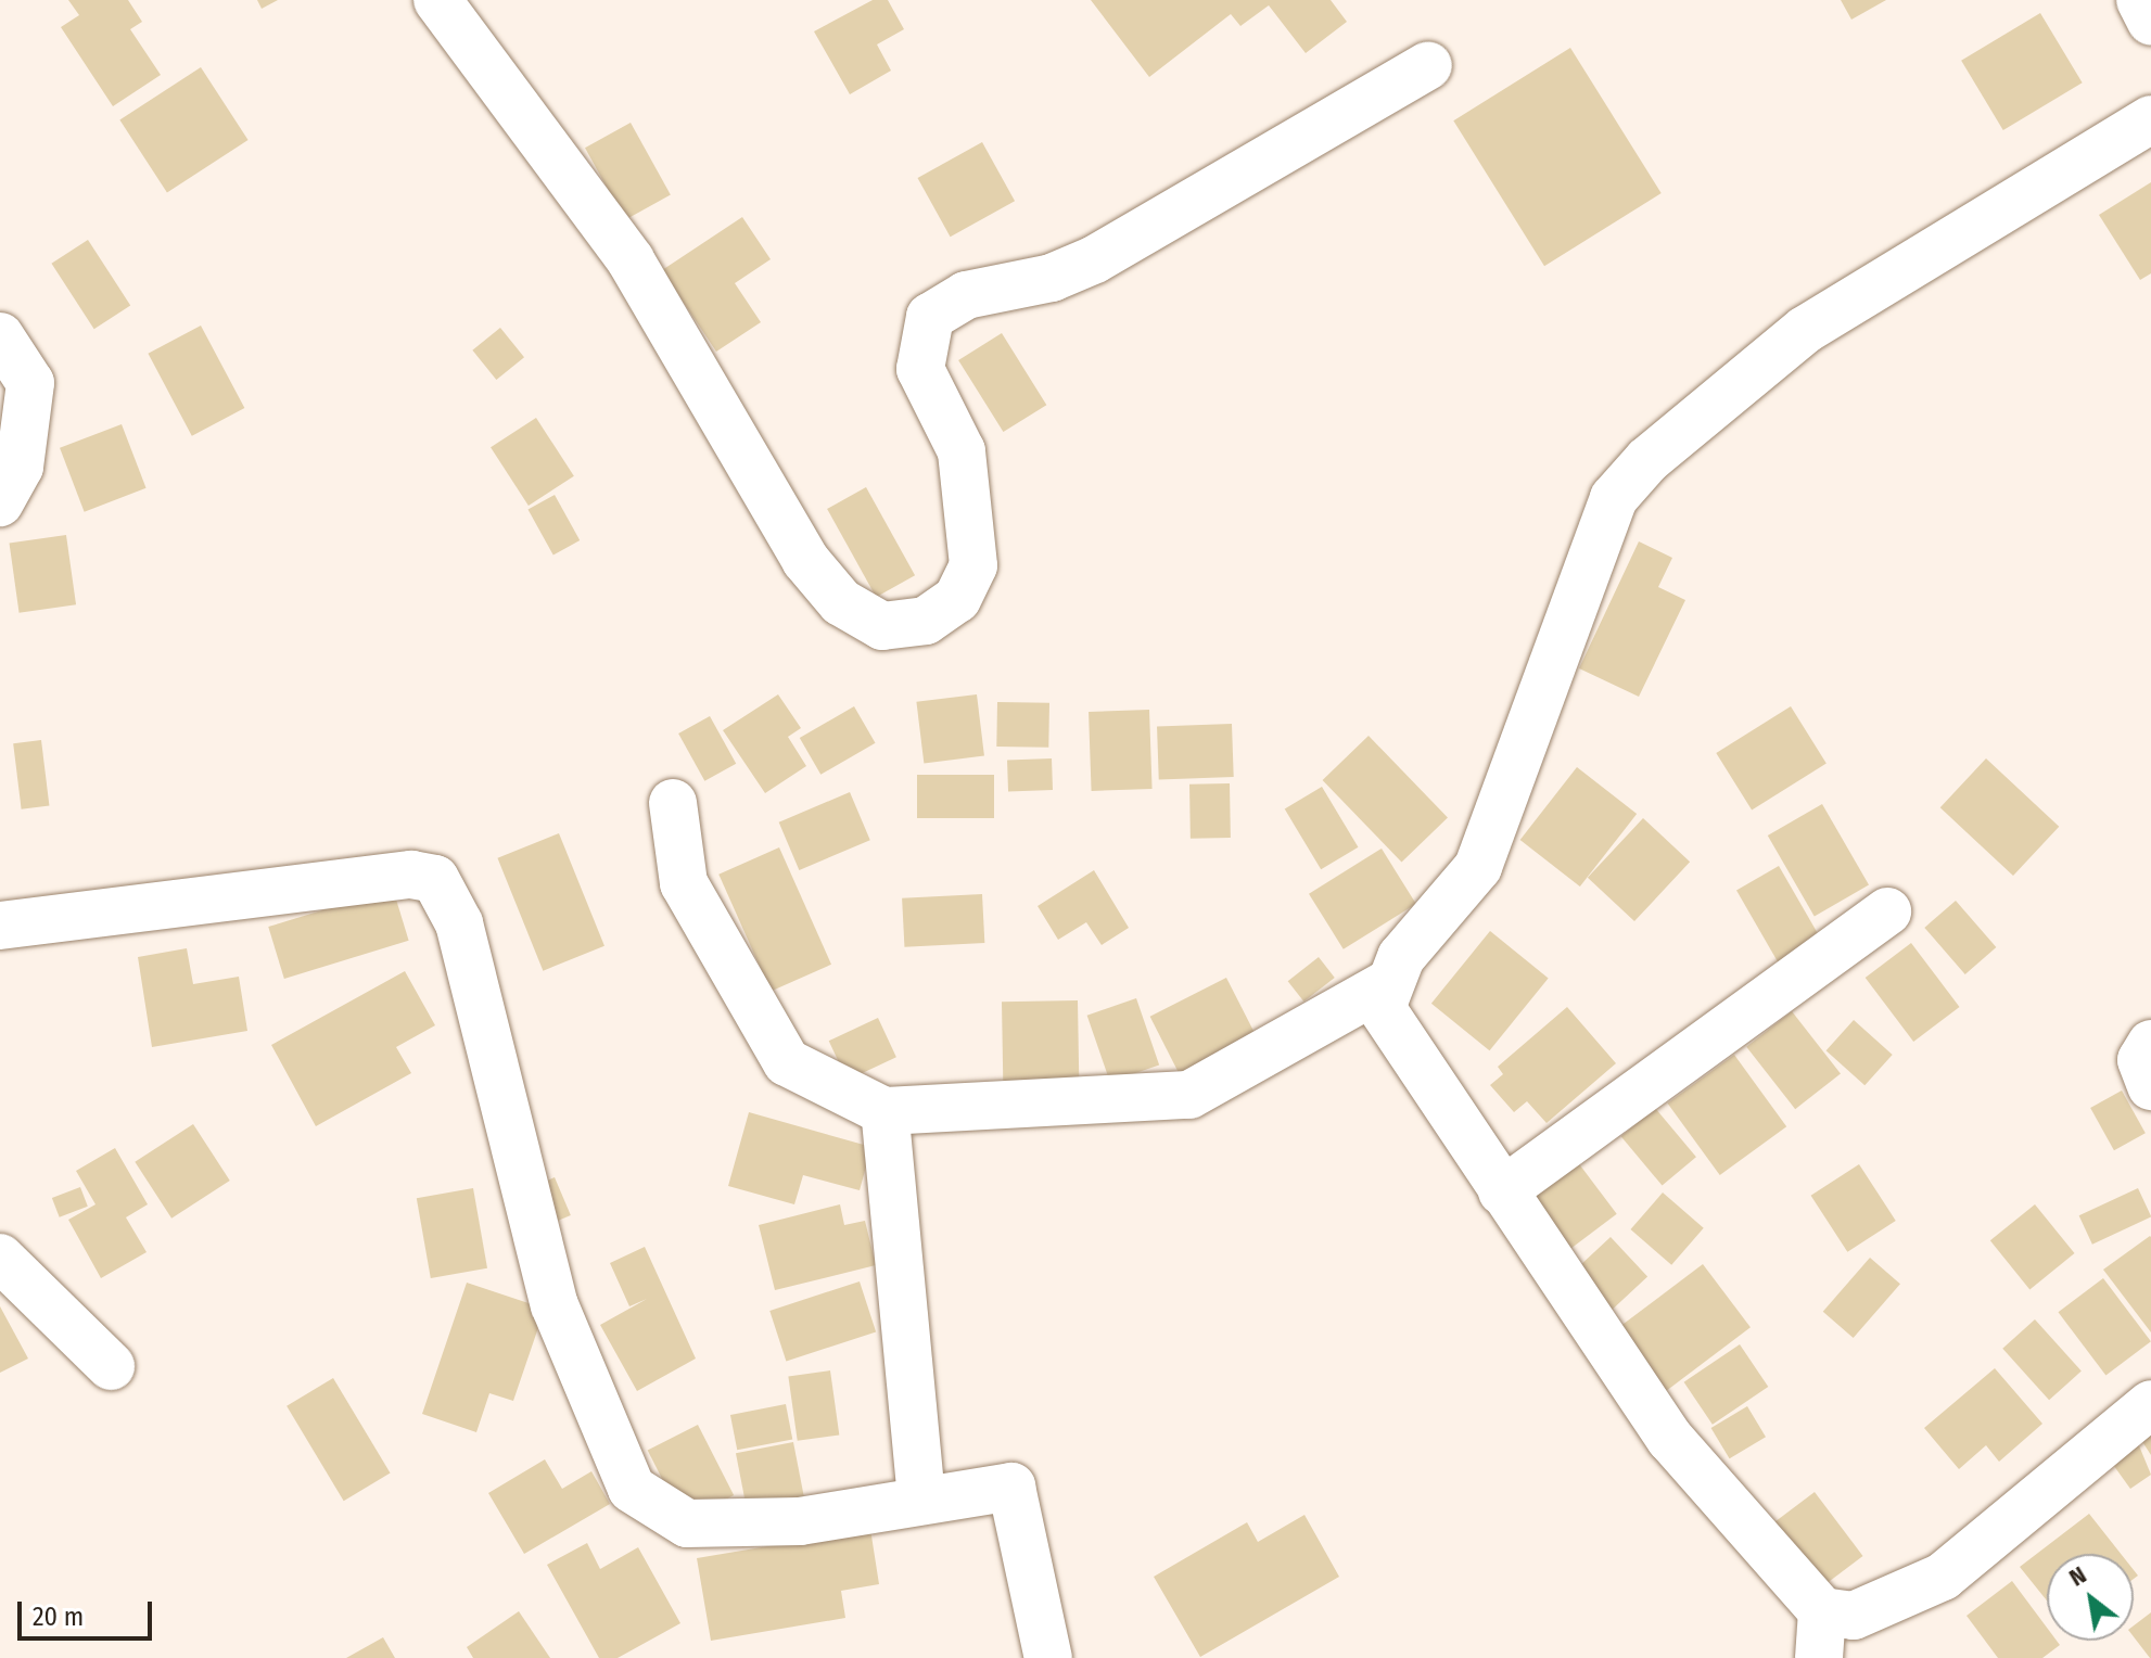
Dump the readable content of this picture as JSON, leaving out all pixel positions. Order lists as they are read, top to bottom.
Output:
{
  "scale_bar": "20 m",
  "north": "top left"
}
